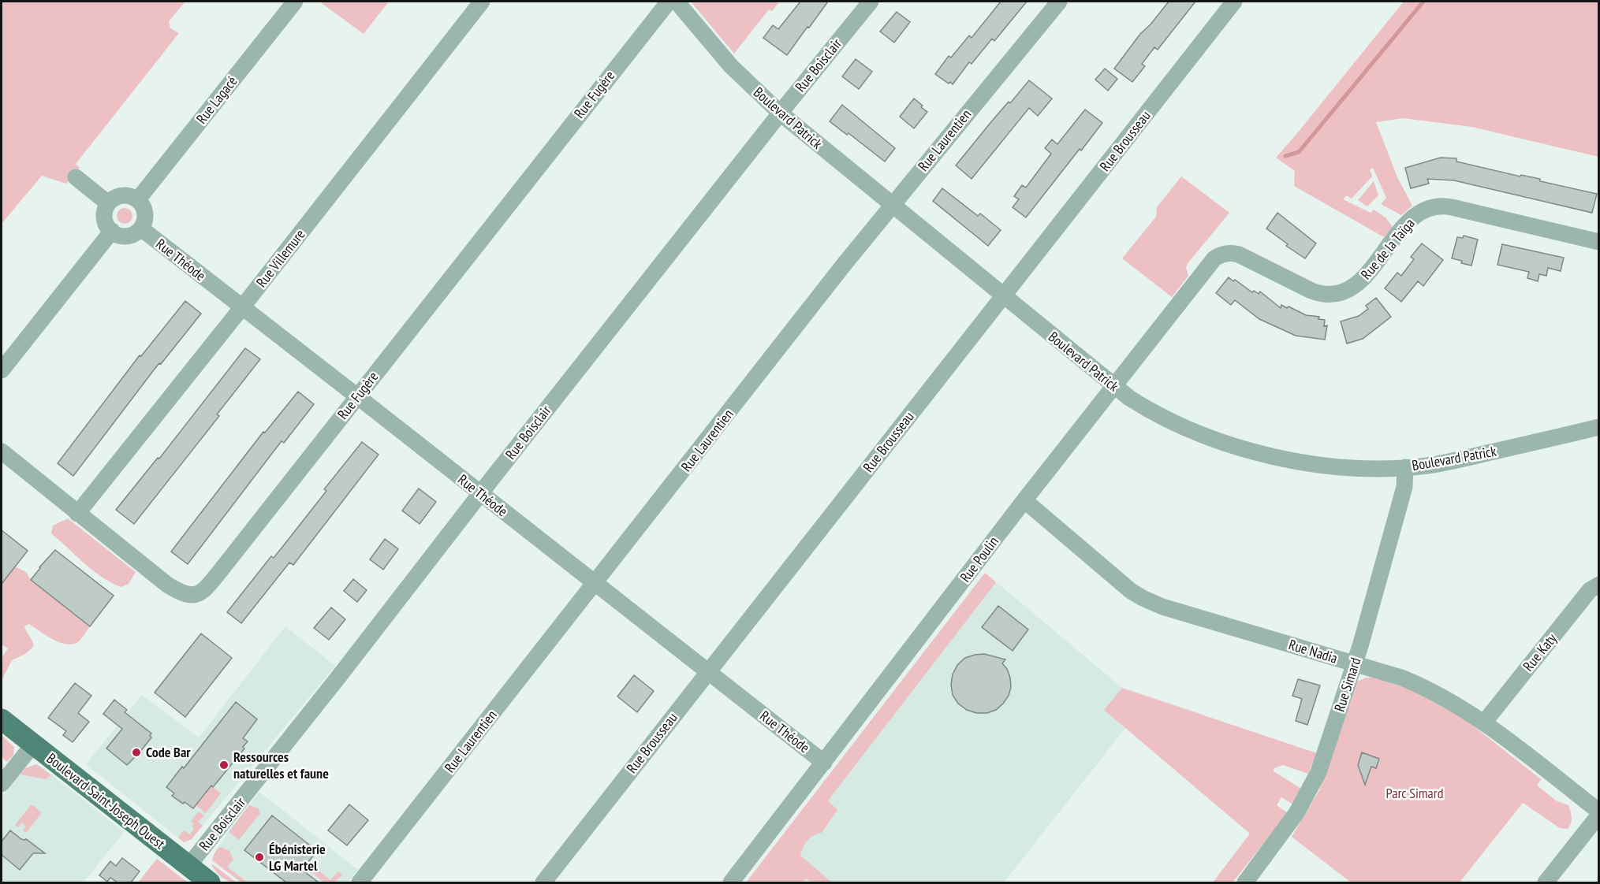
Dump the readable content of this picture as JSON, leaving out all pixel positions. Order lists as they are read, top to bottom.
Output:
{
  "streets": {
    "main road": ["Boulevard Saint-Joseph Ouest"],
    "street": [
      "Rue Boisclair",
      "Rue Fugère",
      "Rue Lagacé",
      "Boulevard Patrick",
      "Rue Laurentien",
      "Rue Brousseau",
      "Rue de la Taïga",
      "Rue Villemure",
      "Rue Théode",
      "Rue Poulin",
      "Rue Nadia",
      "Rue Katy",
      "Rue Simard"
    ]
  },
  "crossings": [
    ["Rue Boisclair", "Boulevard Patrick"],
    ["Rue Boisclair", "Rue Théode"],
    ["Rue Boisclair", "Boulevard Saint-Joseph Ouest"],
    ["Rue Fugère", "Rue Villemure"],
    ["Rue Fugère", "Rue Théode"],
    ["Rue Lagacé", "Rue Théode"],
    ["Boulevard Patrick", "Rue Laurentien"],
    ["Boulevard Patrick", "Rue Brousseau"],
    ["Boulevard Patrick", "Rue Poulin"],
    ["Boulevard Patrick", "Rue Simard"],
    ["Rue Laurentien", "Rue Théode"],
    ["Rue Brousseau", "Rue Théode"],
    ["Rue de la Taïga", "Rue Poulin"],
    ["Rue Villemure", "Rue Théode"],
    ["Rue Théode", "Rue Poulin"],
    ["Rue Poulin", "Rue Nadia"],
    ["Rue Nadia", "Rue Katy"],
    ["Rue Nadia", "Rue Simard"]
  ],
  "parks": ["Parc Simard"],
  "places": ["Code Bar", "Ressources naturelles et faune", "Ébénisterie LG Martel"]
}
